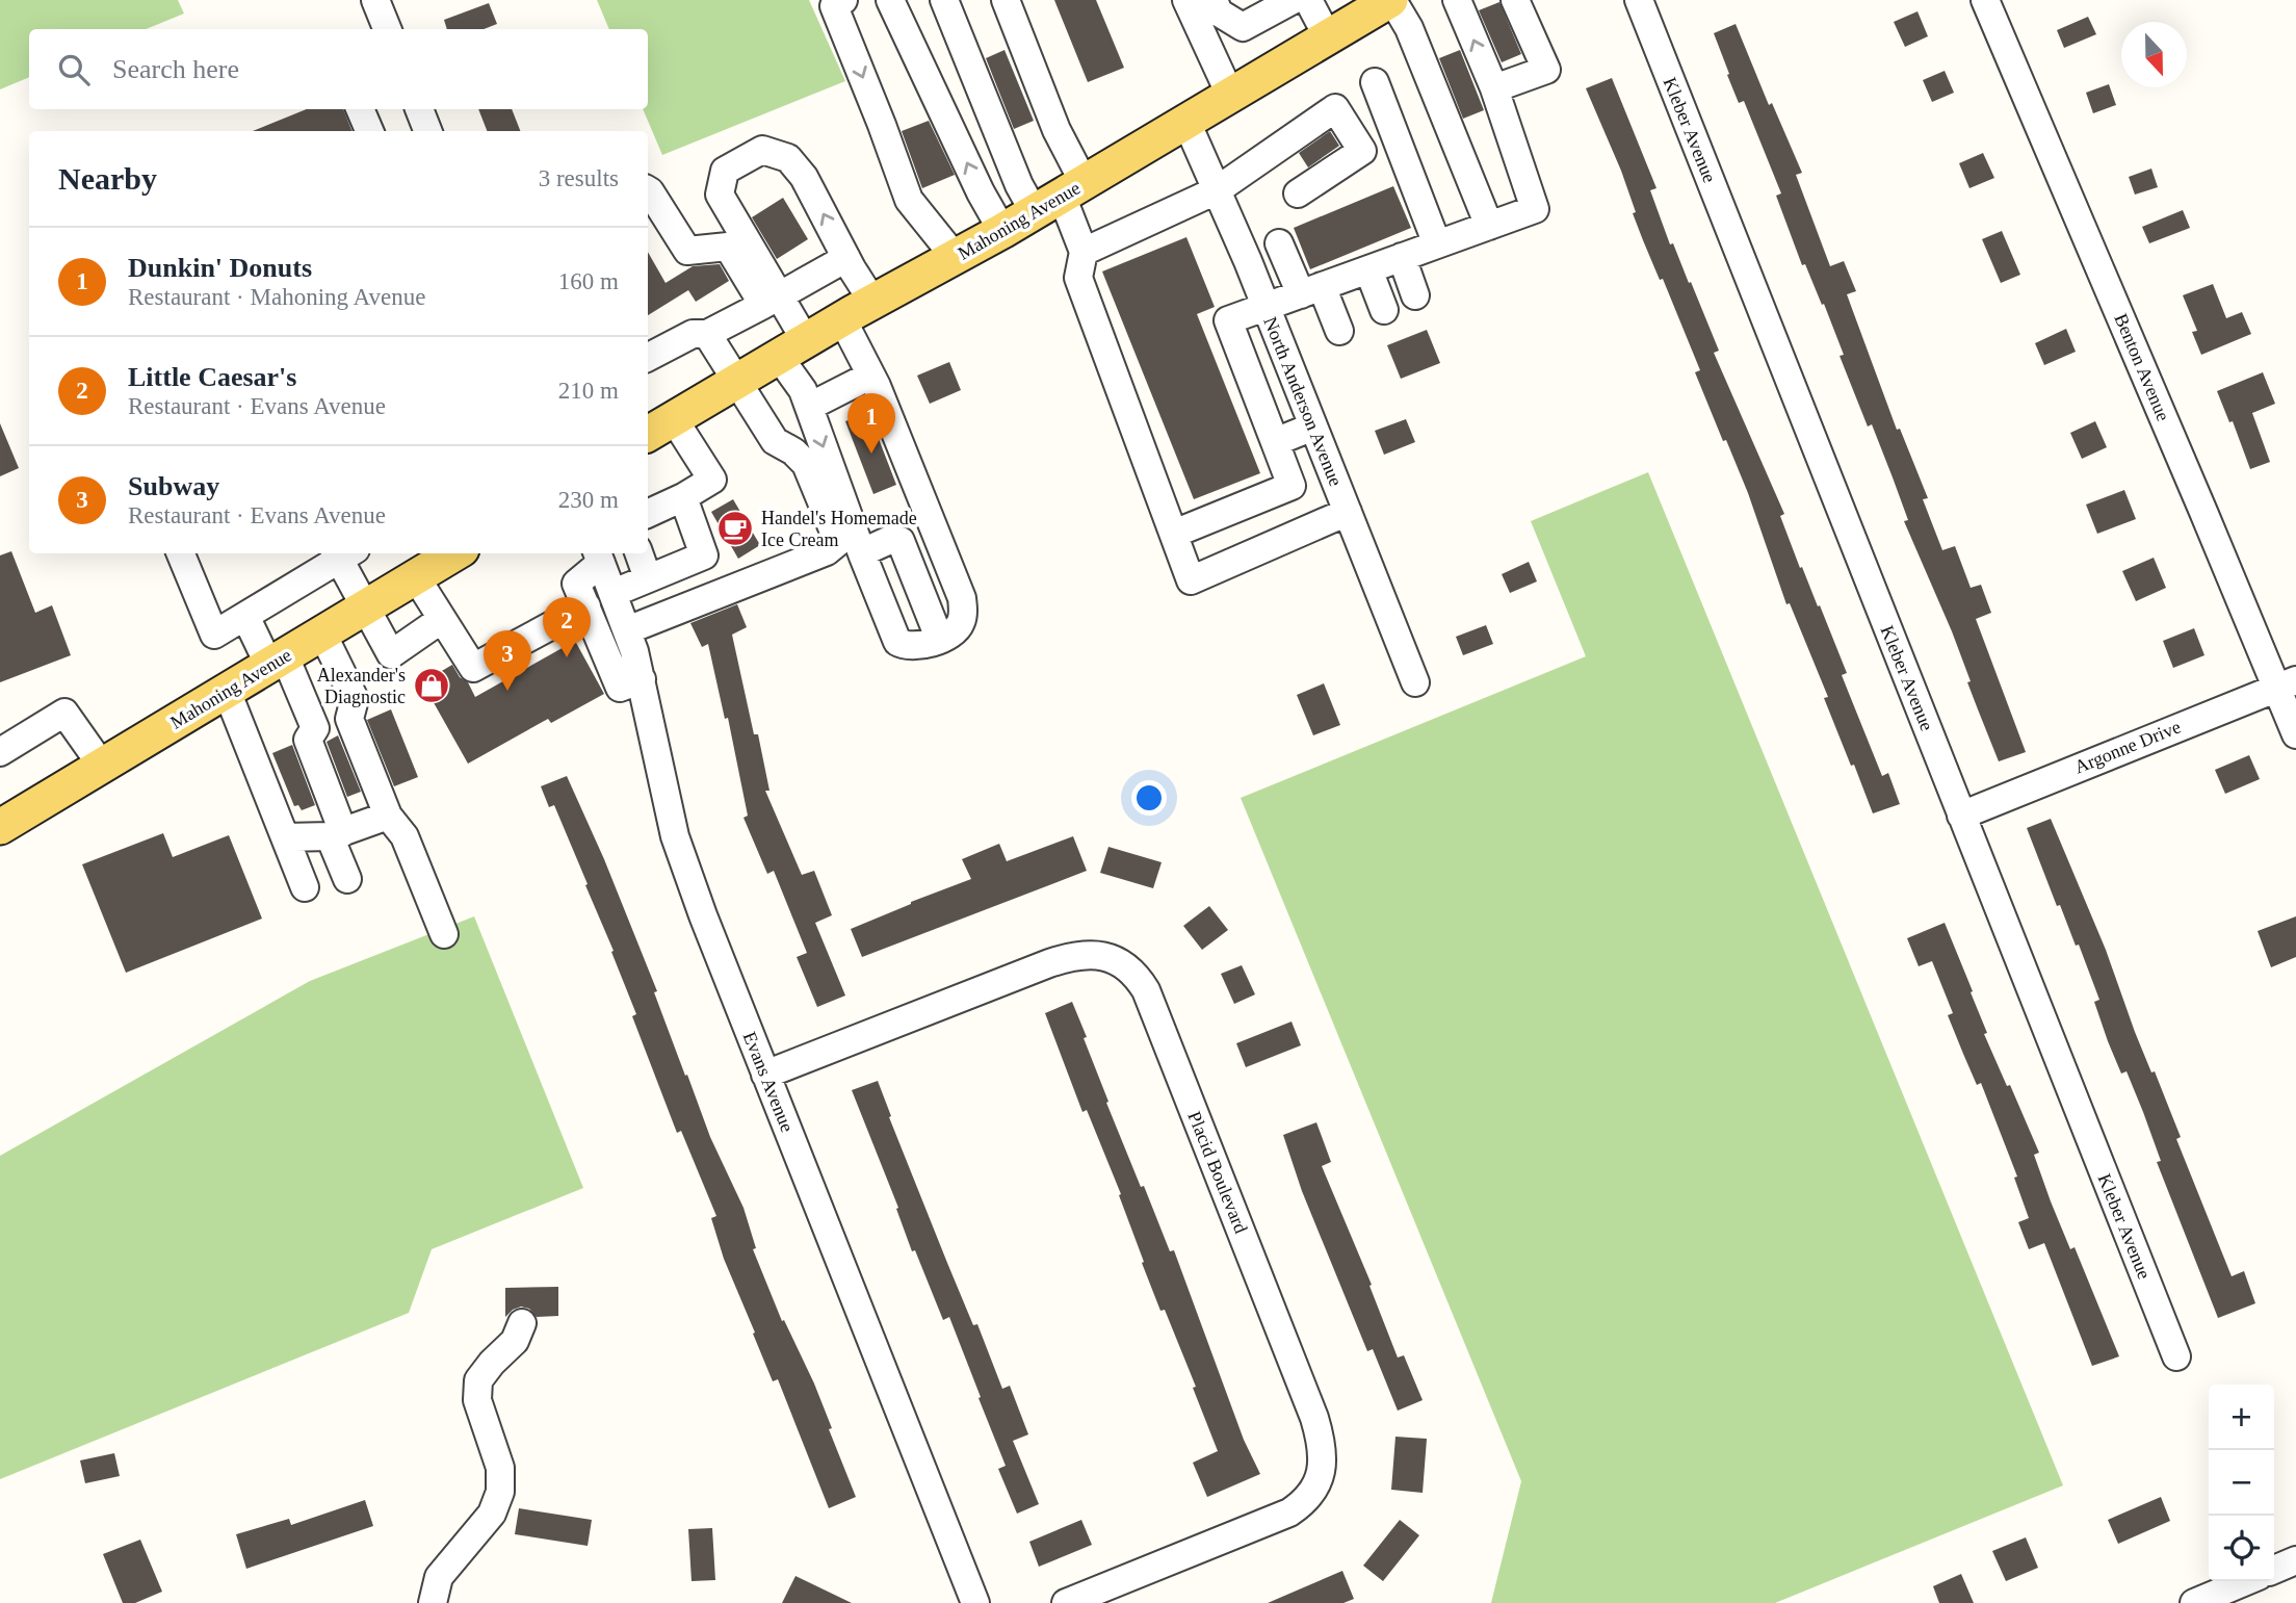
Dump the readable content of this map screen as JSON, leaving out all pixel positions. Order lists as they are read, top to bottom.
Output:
{
  "streets": {
    "main road": ["Mahoning Avenue"],
    "street": [
      "Kleber Avenue",
      "Benton Avenue",
      "North Anderson Avenue",
      "Argonne Drive",
      "Evans Avenue",
      "Placid Boulevard"
    ]
  },
  "crossings": [
    ["Kleber Avenue", "Argonne Drive"],
    ["Mahoning Avenue", "North Anderson Avenue"],
    ["Benton Avenue", "Argonne Drive"],
    ["Evans Avenue", "Placid Boulevard"]
  ],
  "places": {
    "cafe": ["Handel's Homemade Ice Cream"],
    "shop": ["Alexander's Diagnostic"]
  },
  "north": "bottom",
  "page": {
    "search": "Search here",
    "heading": ["Nearby", "3 results"],
    "list": [
      {
        "mark": "1",
        "name": "Dunkin' Donuts",
        "note": "Restaurant · Mahoning Avenue",
        "value": "160 m"
      },
      {
        "mark": "2",
        "name": "Little Caesar's",
        "note": "Restaurant · Evans Avenue",
        "value": "210 m"
      },
      {
        "mark": "3",
        "name": "Subway",
        "note": "Restaurant · Evans Avenue",
        "value": "230 m"
      }
    ],
    "pins": ["1", "2", "3"],
    "map_buttons": ["+", "−"]
  }
}
